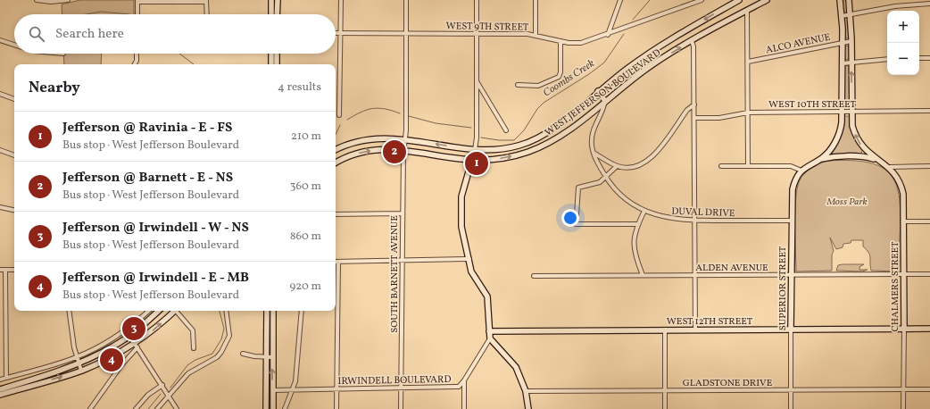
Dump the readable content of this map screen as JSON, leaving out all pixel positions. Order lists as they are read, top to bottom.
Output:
{
  "streets": {
    "main road": [
      "WEST JEFFERSON BOULEVARD",
      "CHALMERS STREET",
      "SUPERIOR STREET",
      "WEST 12TH STREET"
    ],
    "street": [
      "WEST 9TH STREET",
      "ALCO AVENUE",
      "WEST 10TH STREET",
      "DUVAL DRIVE",
      "ALDEN AVENUE",
      "SOUTH BARNETT AVENUE",
      "IRWINDELL BOULEVARD",
      "GLADSTONE DRIVE"
    ]
  },
  "crossings": [
    ["WEST 9TH STREET", "SOUTH BARNETT AVENUE"],
    ["WEST JEFFERSON BOULEVARD", "DUVAL DRIVE"],
    ["WEST JEFFERSON BOULEVARD", "SOUTH BARNETT AVENUE"],
    ["DUVAL DRIVE", "SUPERIOR STREET"],
    ["ALDEN AVENUE", "CHALMERS STREET"],
    ["ALDEN AVENUE", "SUPERIOR STREET"],
    ["SOUTH BARNETT AVENUE", "IRWINDELL BOULEVARD"],
    ["CHALMERS STREET", "WEST 12TH STREET"],
    ["CHALMERS STREET", "GLADSTONE DRIVE"],
    ["SUPERIOR STREET", "WEST 12TH STREET"],
    ["SUPERIOR STREET", "GLADSTONE DRIVE"]
  ],
  "water": ["Coombs Creek"],
  "parks": ["Moss Park"],
  "page": {
    "map_buttons": ["+", "−"],
    "search": "Search here",
    "heading": ["Nearby", "4 results"],
    "list": [
      {
        "mark": "1",
        "name": "Jefferson @ Ravinia - E - FS",
        "note": "Bus stop · West Jefferson Boulevard",
        "value": "210 m"
      },
      {
        "mark": "2",
        "name": "Jefferson @ Barnett - E - NS",
        "note": "Bus stop · West Jefferson Boulevard",
        "value": "360 m"
      },
      {
        "mark": "3",
        "name": "Jefferson @ Irwindell - W - NS",
        "note": "Bus stop · West Jefferson Boulevard",
        "value": "860 m"
      },
      {
        "mark": "4",
        "name": "Jefferson @ Irwindell - E - MB",
        "note": "Bus stop · West Jefferson Boulevard",
        "value": "920 m"
      }
    ],
    "pins": [
      "2",
      "1",
      "3",
      "4"
    ]
  }
}
